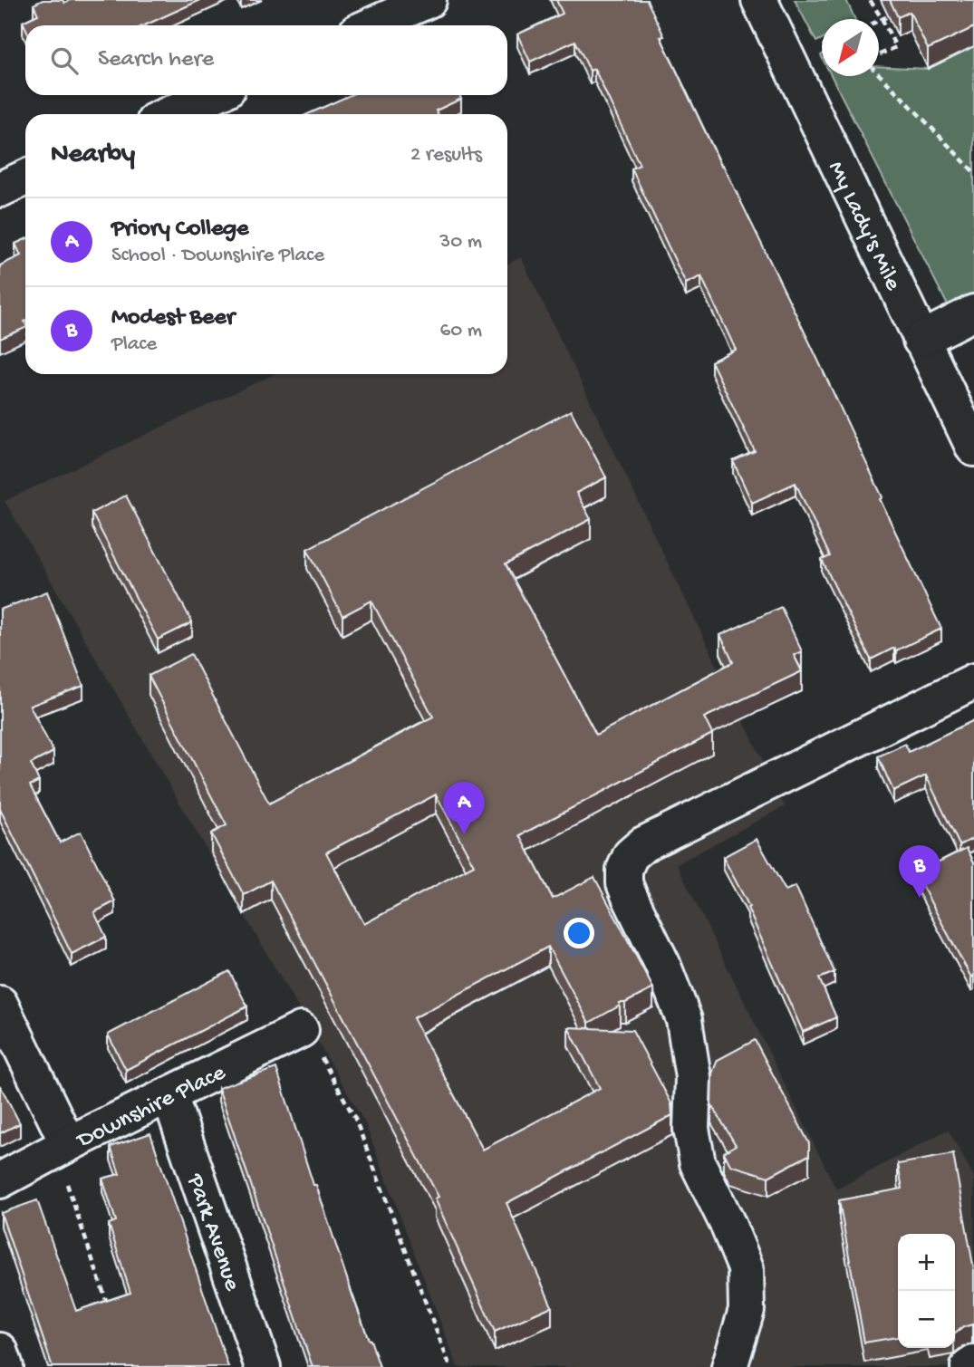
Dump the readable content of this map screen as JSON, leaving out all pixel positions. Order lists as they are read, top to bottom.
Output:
{
  "streets": {
    "street": ["My Lady's Mile", "Downshire Place", "Park Avenue"]
  },
  "crossings": [
    ["Downshire Place", "Park Avenue"]
  ],
  "north": "bottom left",
  "page": {
    "search": "Search here",
    "heading": ["Nearby", "2 results"],
    "list": [
      {
        "mark": "A",
        "name": "Priory College",
        "note": "School · Downshire Place",
        "value": "30 m"
      },
      {
        "mark": "B",
        "name": "Modest Beer",
        "note": "Place",
        "value": "60 m"
      }
    ],
    "pins": ["A", "B"],
    "map_buttons": ["+", "−"]
  }
}
